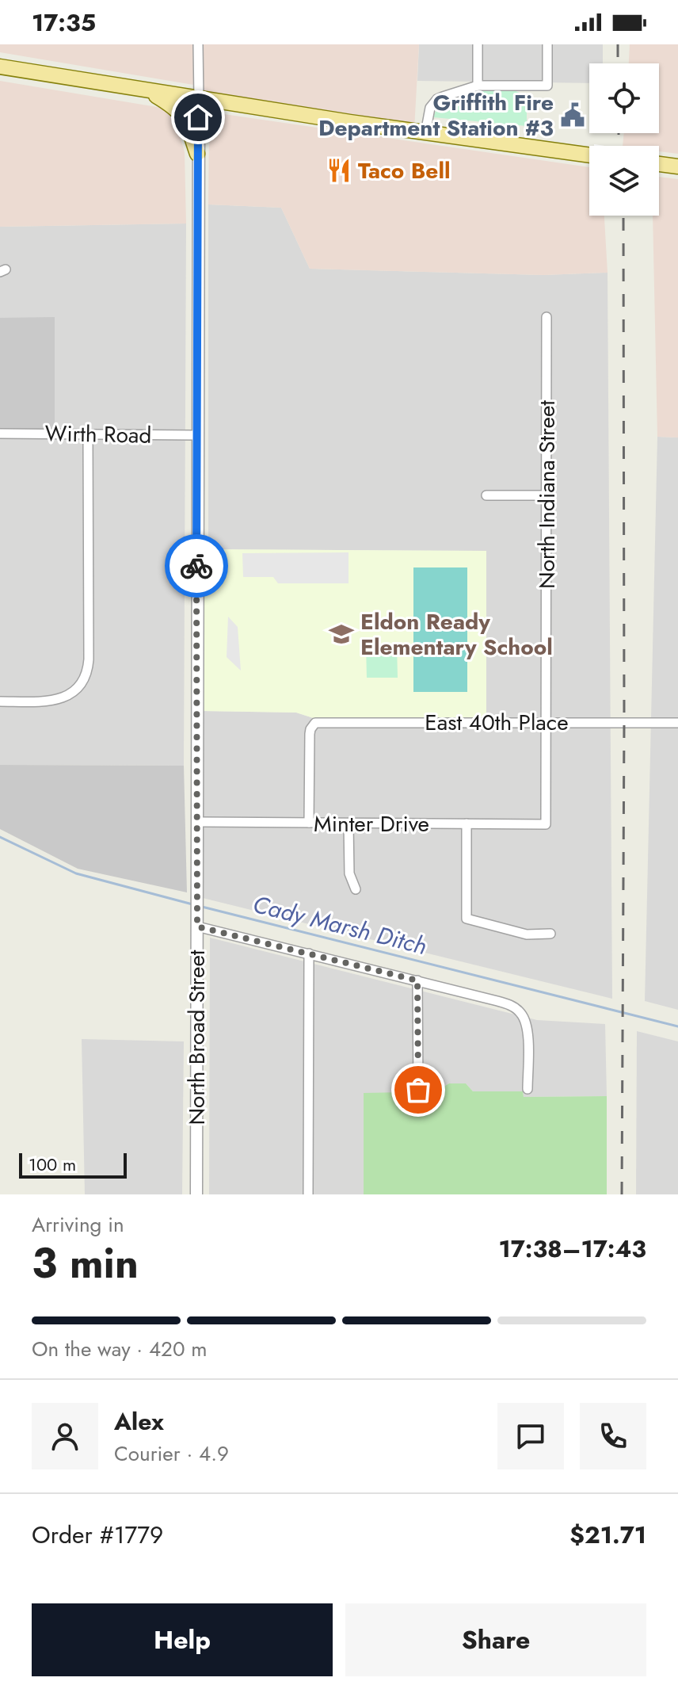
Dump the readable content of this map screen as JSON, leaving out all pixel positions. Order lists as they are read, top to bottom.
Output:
{
  "streets": {
    "street": [
      "Wirth Road",
      "North Indiana Street",
      "East 40th Place",
      "Minter Drive",
      "North Broad Street"
    ]
  },
  "crossings": [
    ["Wirth Road", "North Broad Street"],
    ["North Indiana Street", "East 40th Place"],
    ["North Indiana Street", "Minter Drive"],
    ["East 40th Place", "Minter Drive"],
    ["Minter Drive", "North Broad Street"]
  ],
  "water": ["Cady Marsh Ditch"],
  "places": {
    "public building": ["Griffith Fire Department Station #3"],
    "restaurant": ["Taco Bell"],
    "school or university": ["Eldon Ready Elementary School"]
  },
  "scale_bar": "100 m",
  "page": {
    "status": "17:35",
    "scale": "100 m",
    "heading": ["3 min", "Arriving in", "17:38–17:43"],
    "panel": [
      "Alex",
      "Courier · 4.9",
      "Order #1779",
      "$21.71"
    ],
    "bar": "On the way · 420 m",
    "buttons": ["Help", "Share"]
  }
}
